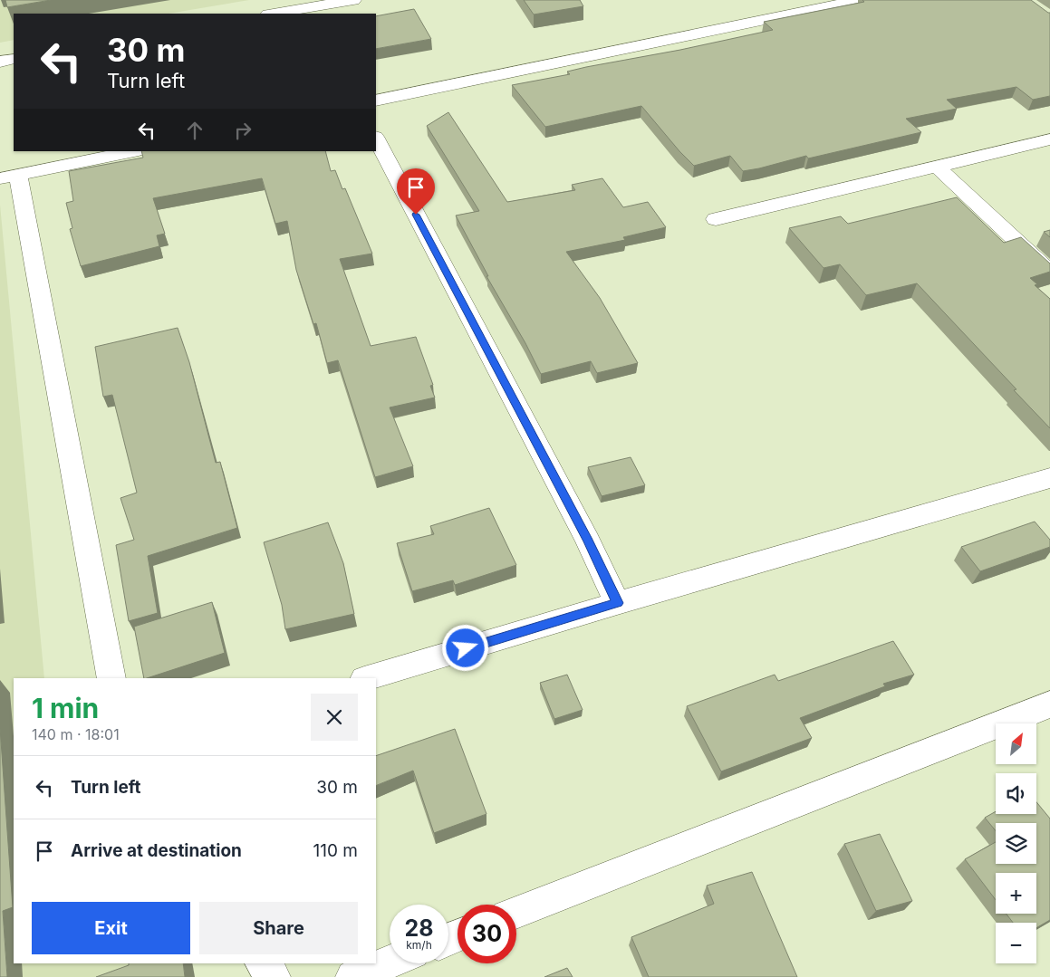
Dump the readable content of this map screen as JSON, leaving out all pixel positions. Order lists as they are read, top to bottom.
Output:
{
  "north": "top right",
  "page": {
    "turn": ["30 m", "Turn left"],
    "heading": ["1 min", "140 m · 18:01"],
    "map_buttons": ["+", "−"],
    "list": [
      {
        "name": "Turn left",
        "value": "30 m"
      },
      {
        "name": "Arrive at destination",
        "value": "110 m"
      }
    ],
    "buttons": ["Exit", "Share"],
    "speed": "28 km/h",
    "limit": "30"
  }
}
